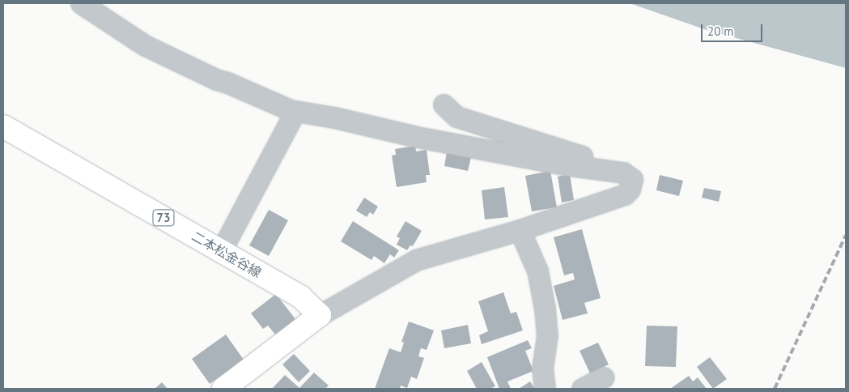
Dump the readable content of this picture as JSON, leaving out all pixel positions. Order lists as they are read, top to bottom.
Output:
{
  "streets": {
    "main road": ["73", "二本松金谷線"]
  },
  "scale_bar": "20 m"
}
